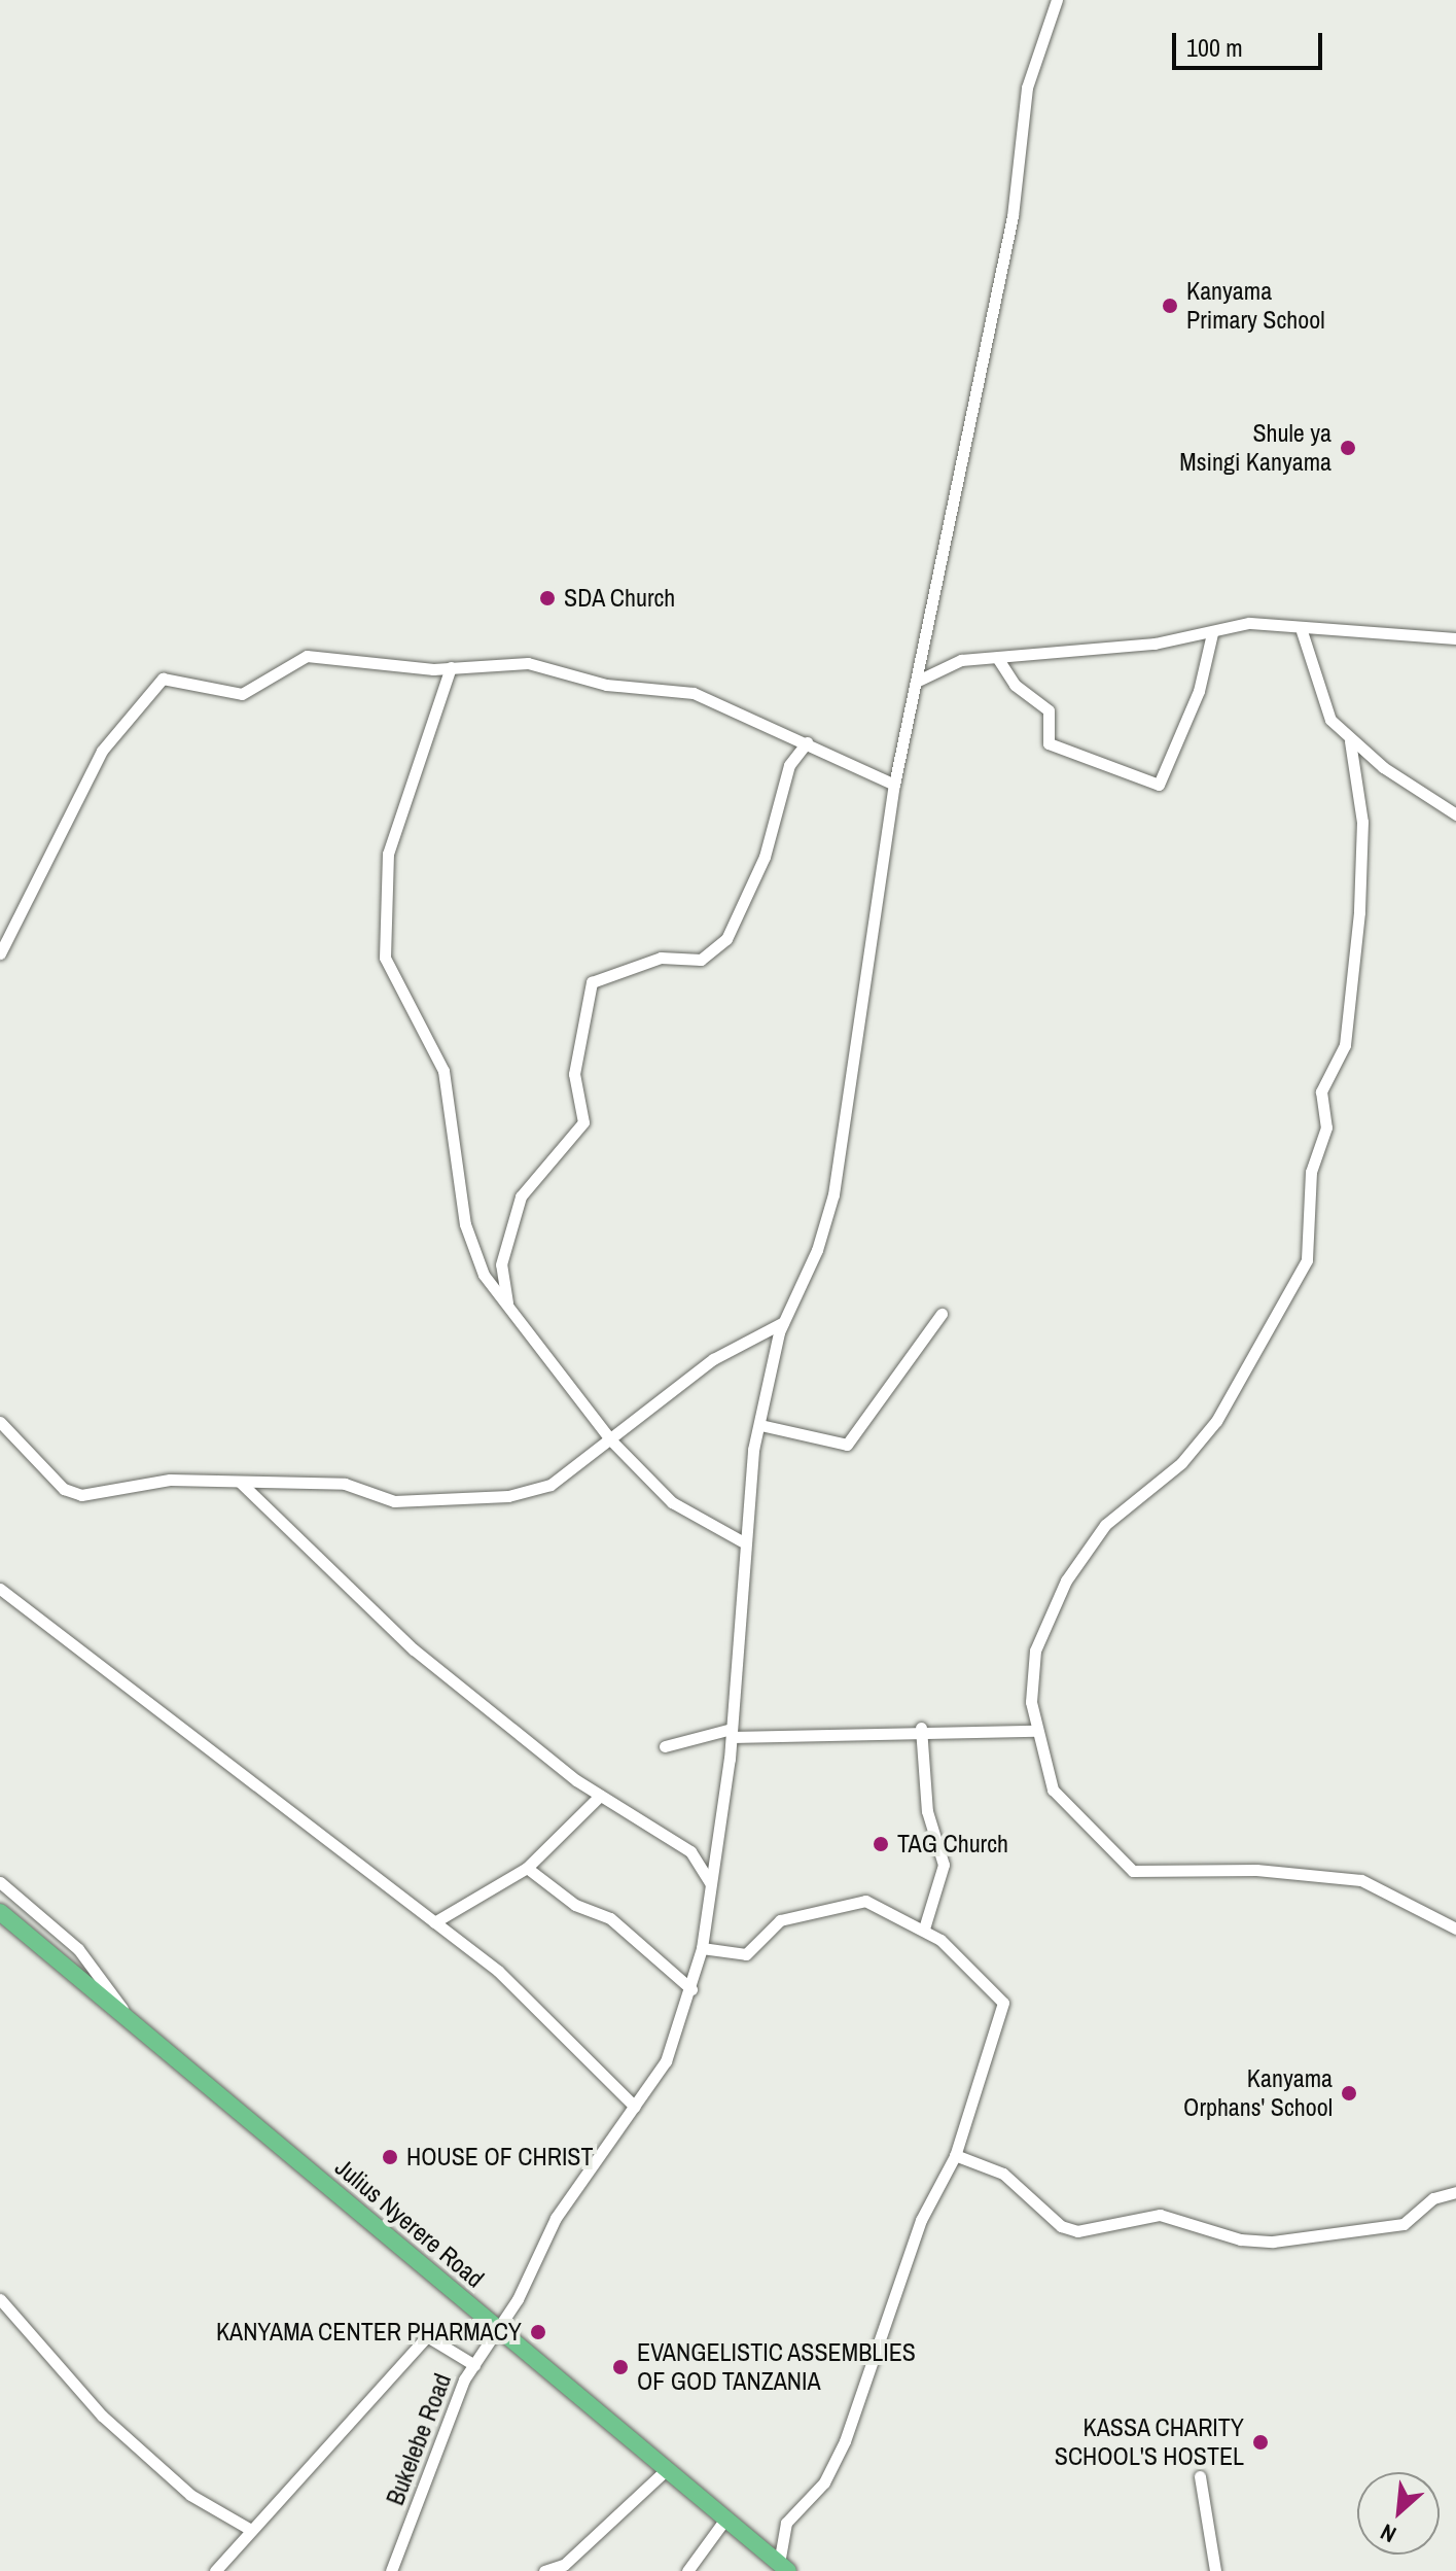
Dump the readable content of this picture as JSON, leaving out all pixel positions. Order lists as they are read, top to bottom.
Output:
{
  "streets": {
    "highway": ["Julius Nyerere Road"],
    "street": ["Bukelebe Road"]
  },
  "crossings": [
    ["Julius Nyerere Road", "Bukelebe Road"]
  ],
  "places": [
    "Kanyama Primary School",
    "Shule ya Msingi Kanyama",
    "SDA Church",
    "TAG Church",
    "Kanyama Orphans' School",
    "HOUSE OF CHRIST",
    "KANYAMA CENTER PHARMACY",
    "EVANGELISTIC ASSEMBLIES OF GOD TANZANIA",
    "KASSA CHARITY SCHOOL'S HOSTEL"
  ],
  "scale_bar": "100 m",
  "north": "bottom left"
}
